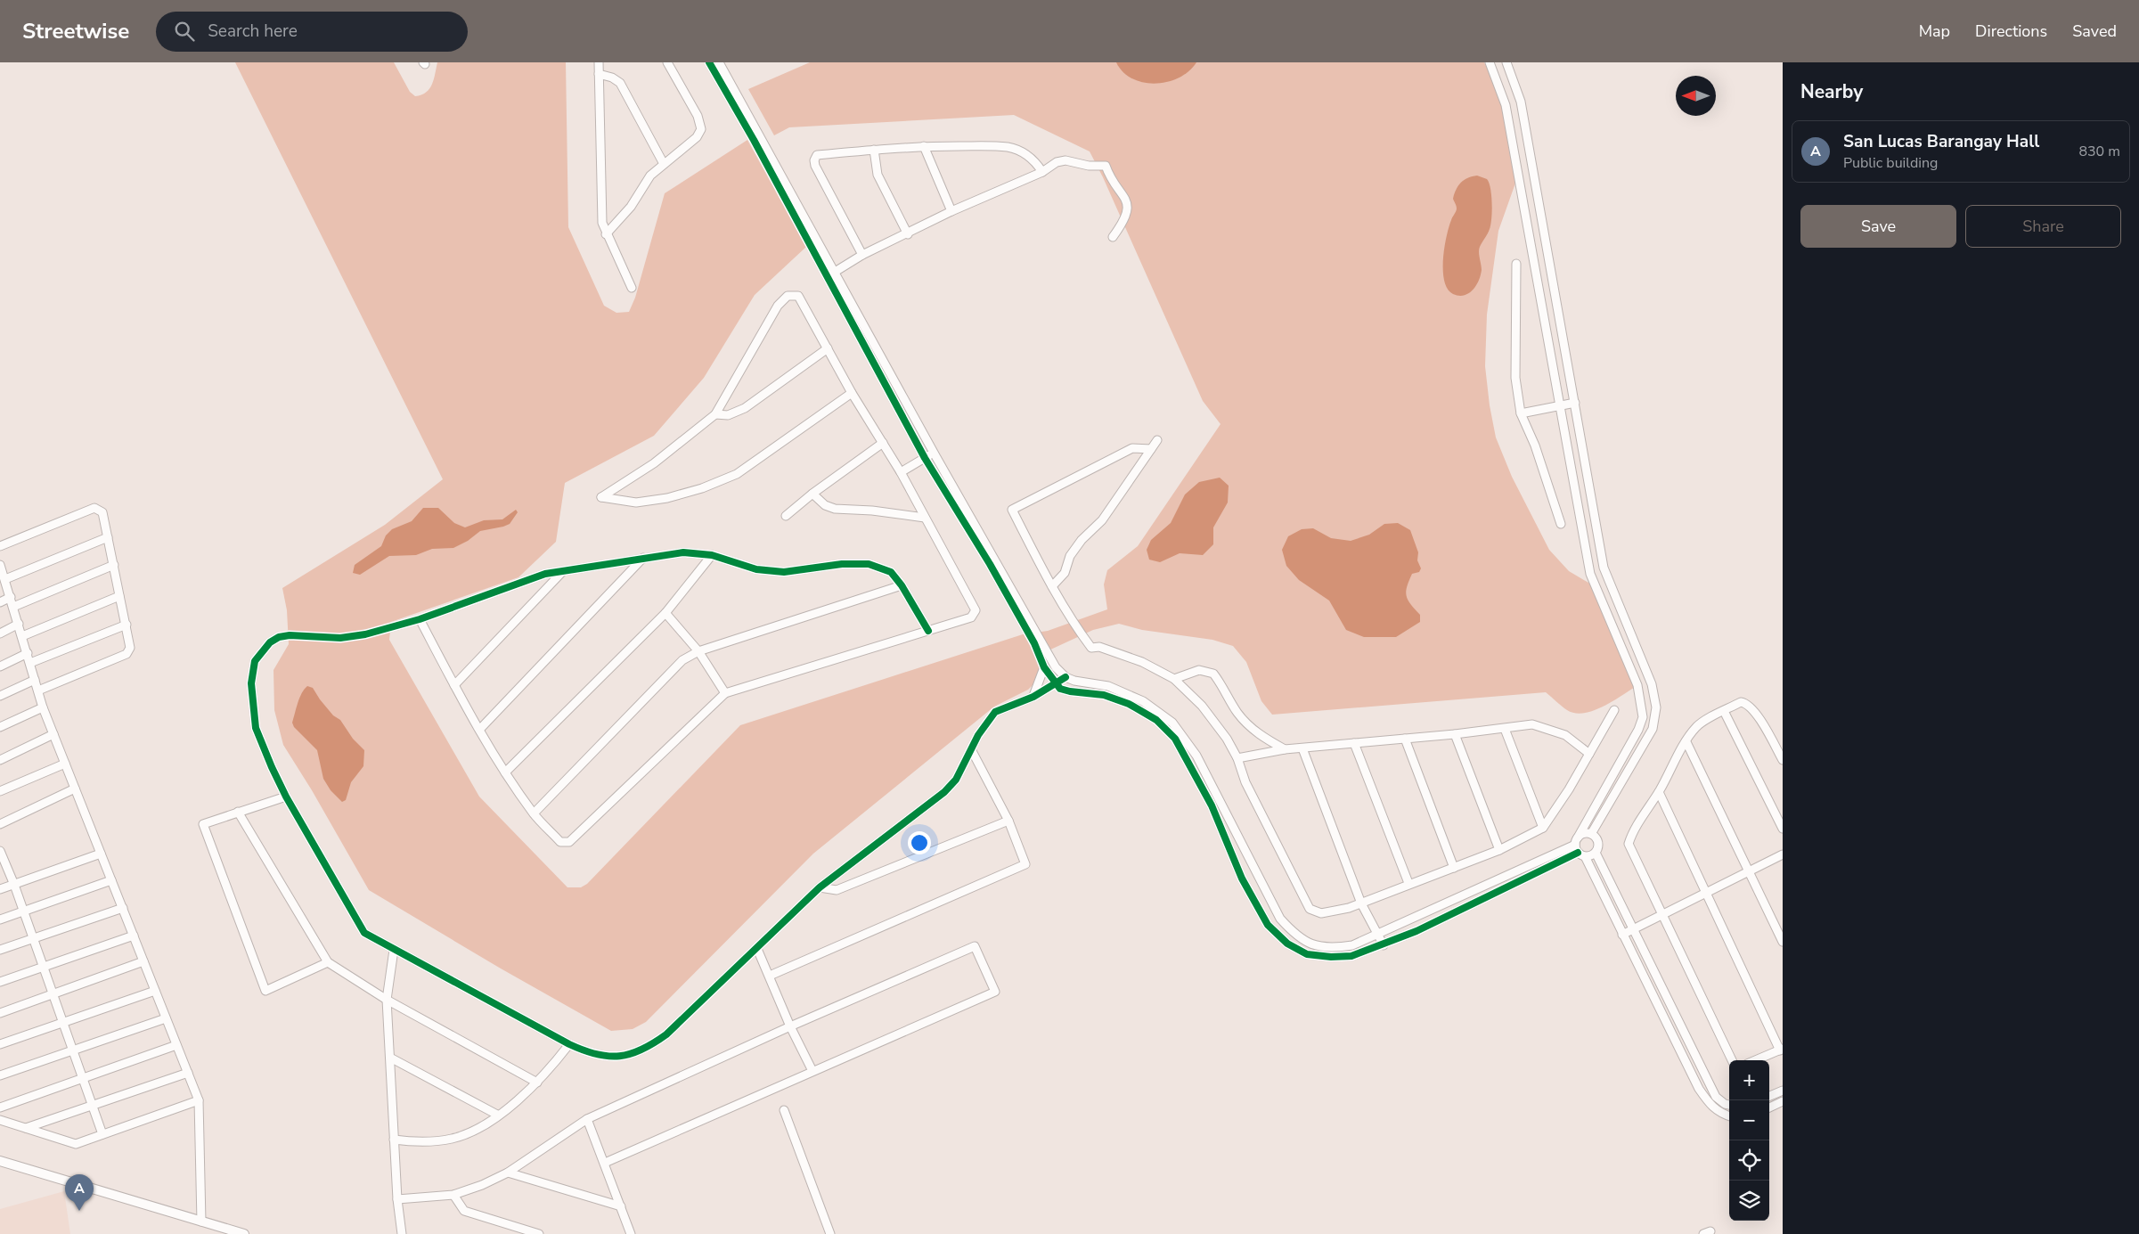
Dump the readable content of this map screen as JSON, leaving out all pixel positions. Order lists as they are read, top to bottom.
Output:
{
  "north": "left",
  "page": {
    "header": "Streetwise",
    "search": "Search here",
    "nav": ["Map", "Directions", "Saved"],
    "heading": "Nearby",
    "list": [
      {
        "mark": "A",
        "name": "San Lucas Barangay Hall",
        "note": "Public building",
        "value": "830 m"
      }
    ],
    "buttons": ["Save", "Share"],
    "map_buttons": ["+", "−"],
    "pins": "A"
  }
}
